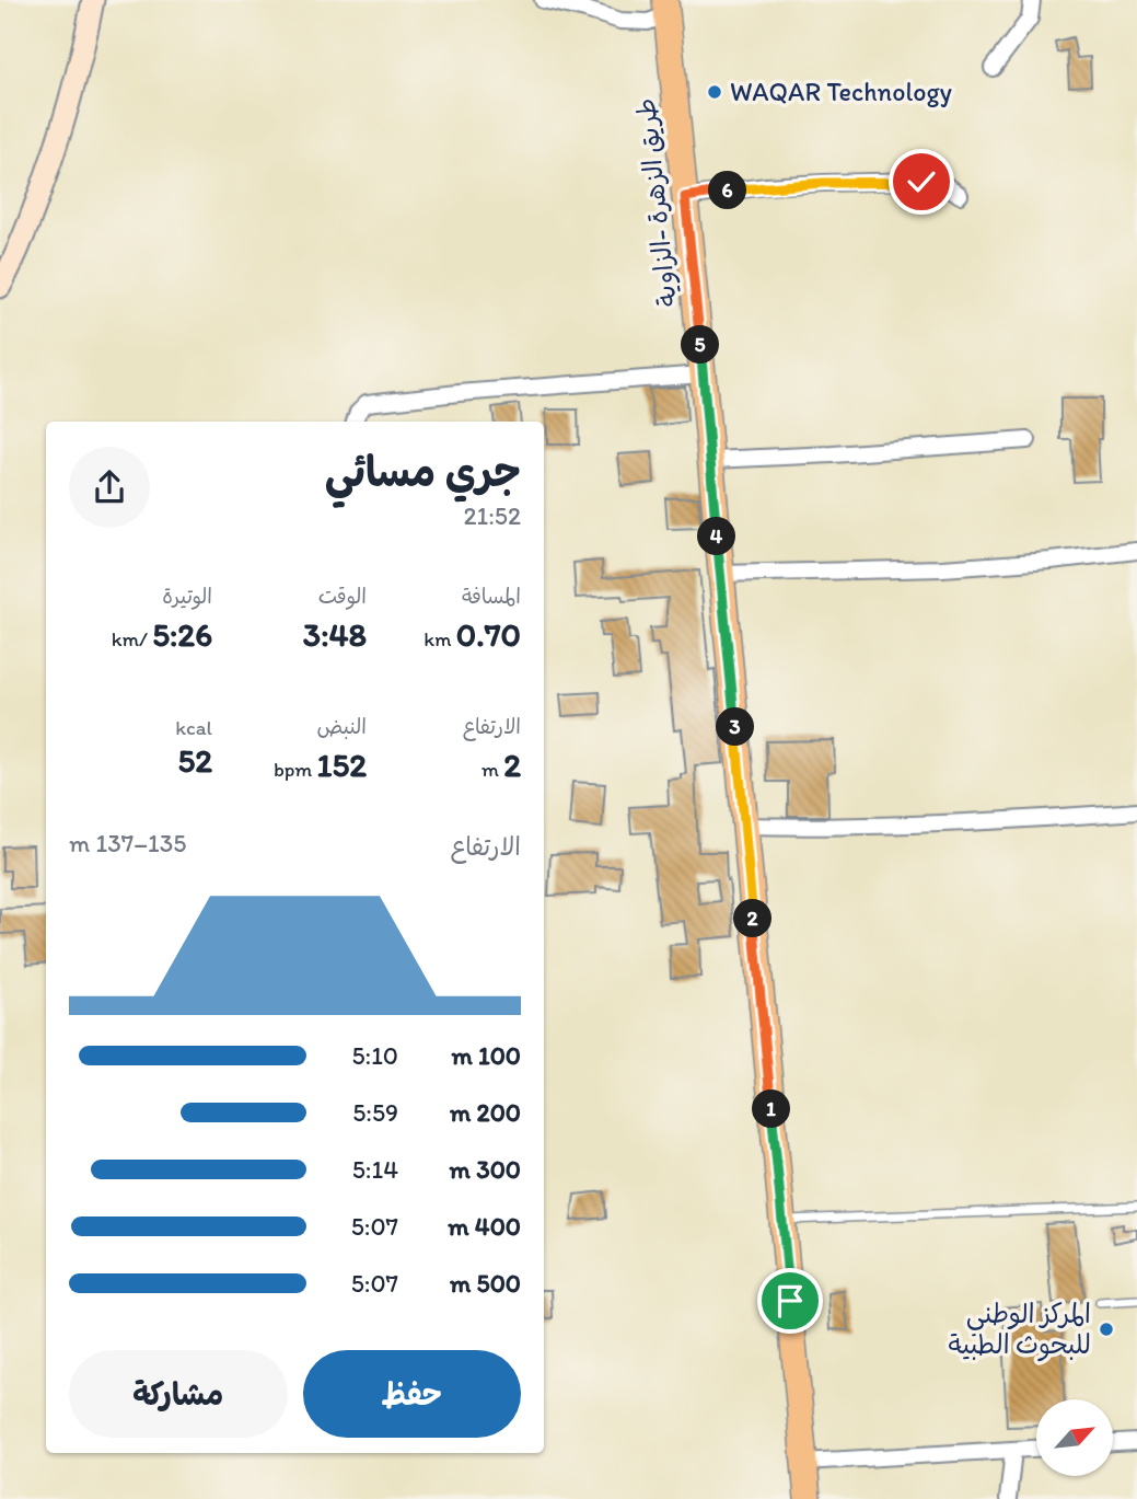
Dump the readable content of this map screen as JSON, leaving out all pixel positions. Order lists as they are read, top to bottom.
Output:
{
  "streets": {
    "main road": ["طريق الزهرة -الزاوية"]
  },
  "places": ["WAQAR Technology", "المركز الوطني للبحوث الطبية"],
  "north": "top right",
  "page": {
    "pins": [
      "6",
      "5",
      "4",
      "3",
      "2",
      "1"
    ],
    "heading": ["جري مسائي", "21:52"],
    "stats": [
      ["المسافة", "0.70 km"],
      ["الوقت", "3:48"],
      ["الوتيرة", "5:26 /km"],
      ["الارتفاع", "2 m"],
      ["النبض", "152 bpm"],
      ["kcal", "52"]
    ],
    "chart": ["الارتفاع", "135–137 m"],
    "list": [
      {
        "name": "100 m",
        "note": "5:10"
      },
      {
        "name": "200 m",
        "note": "5:59"
      },
      {
        "name": "300 m",
        "note": "5:14"
      },
      {
        "name": "400 m",
        "note": "5:07"
      },
      {
        "name": "500 m",
        "note": "5:07"
      }
    ],
    "buttons": ["حفظ", "مشاركة"]
  }
}
